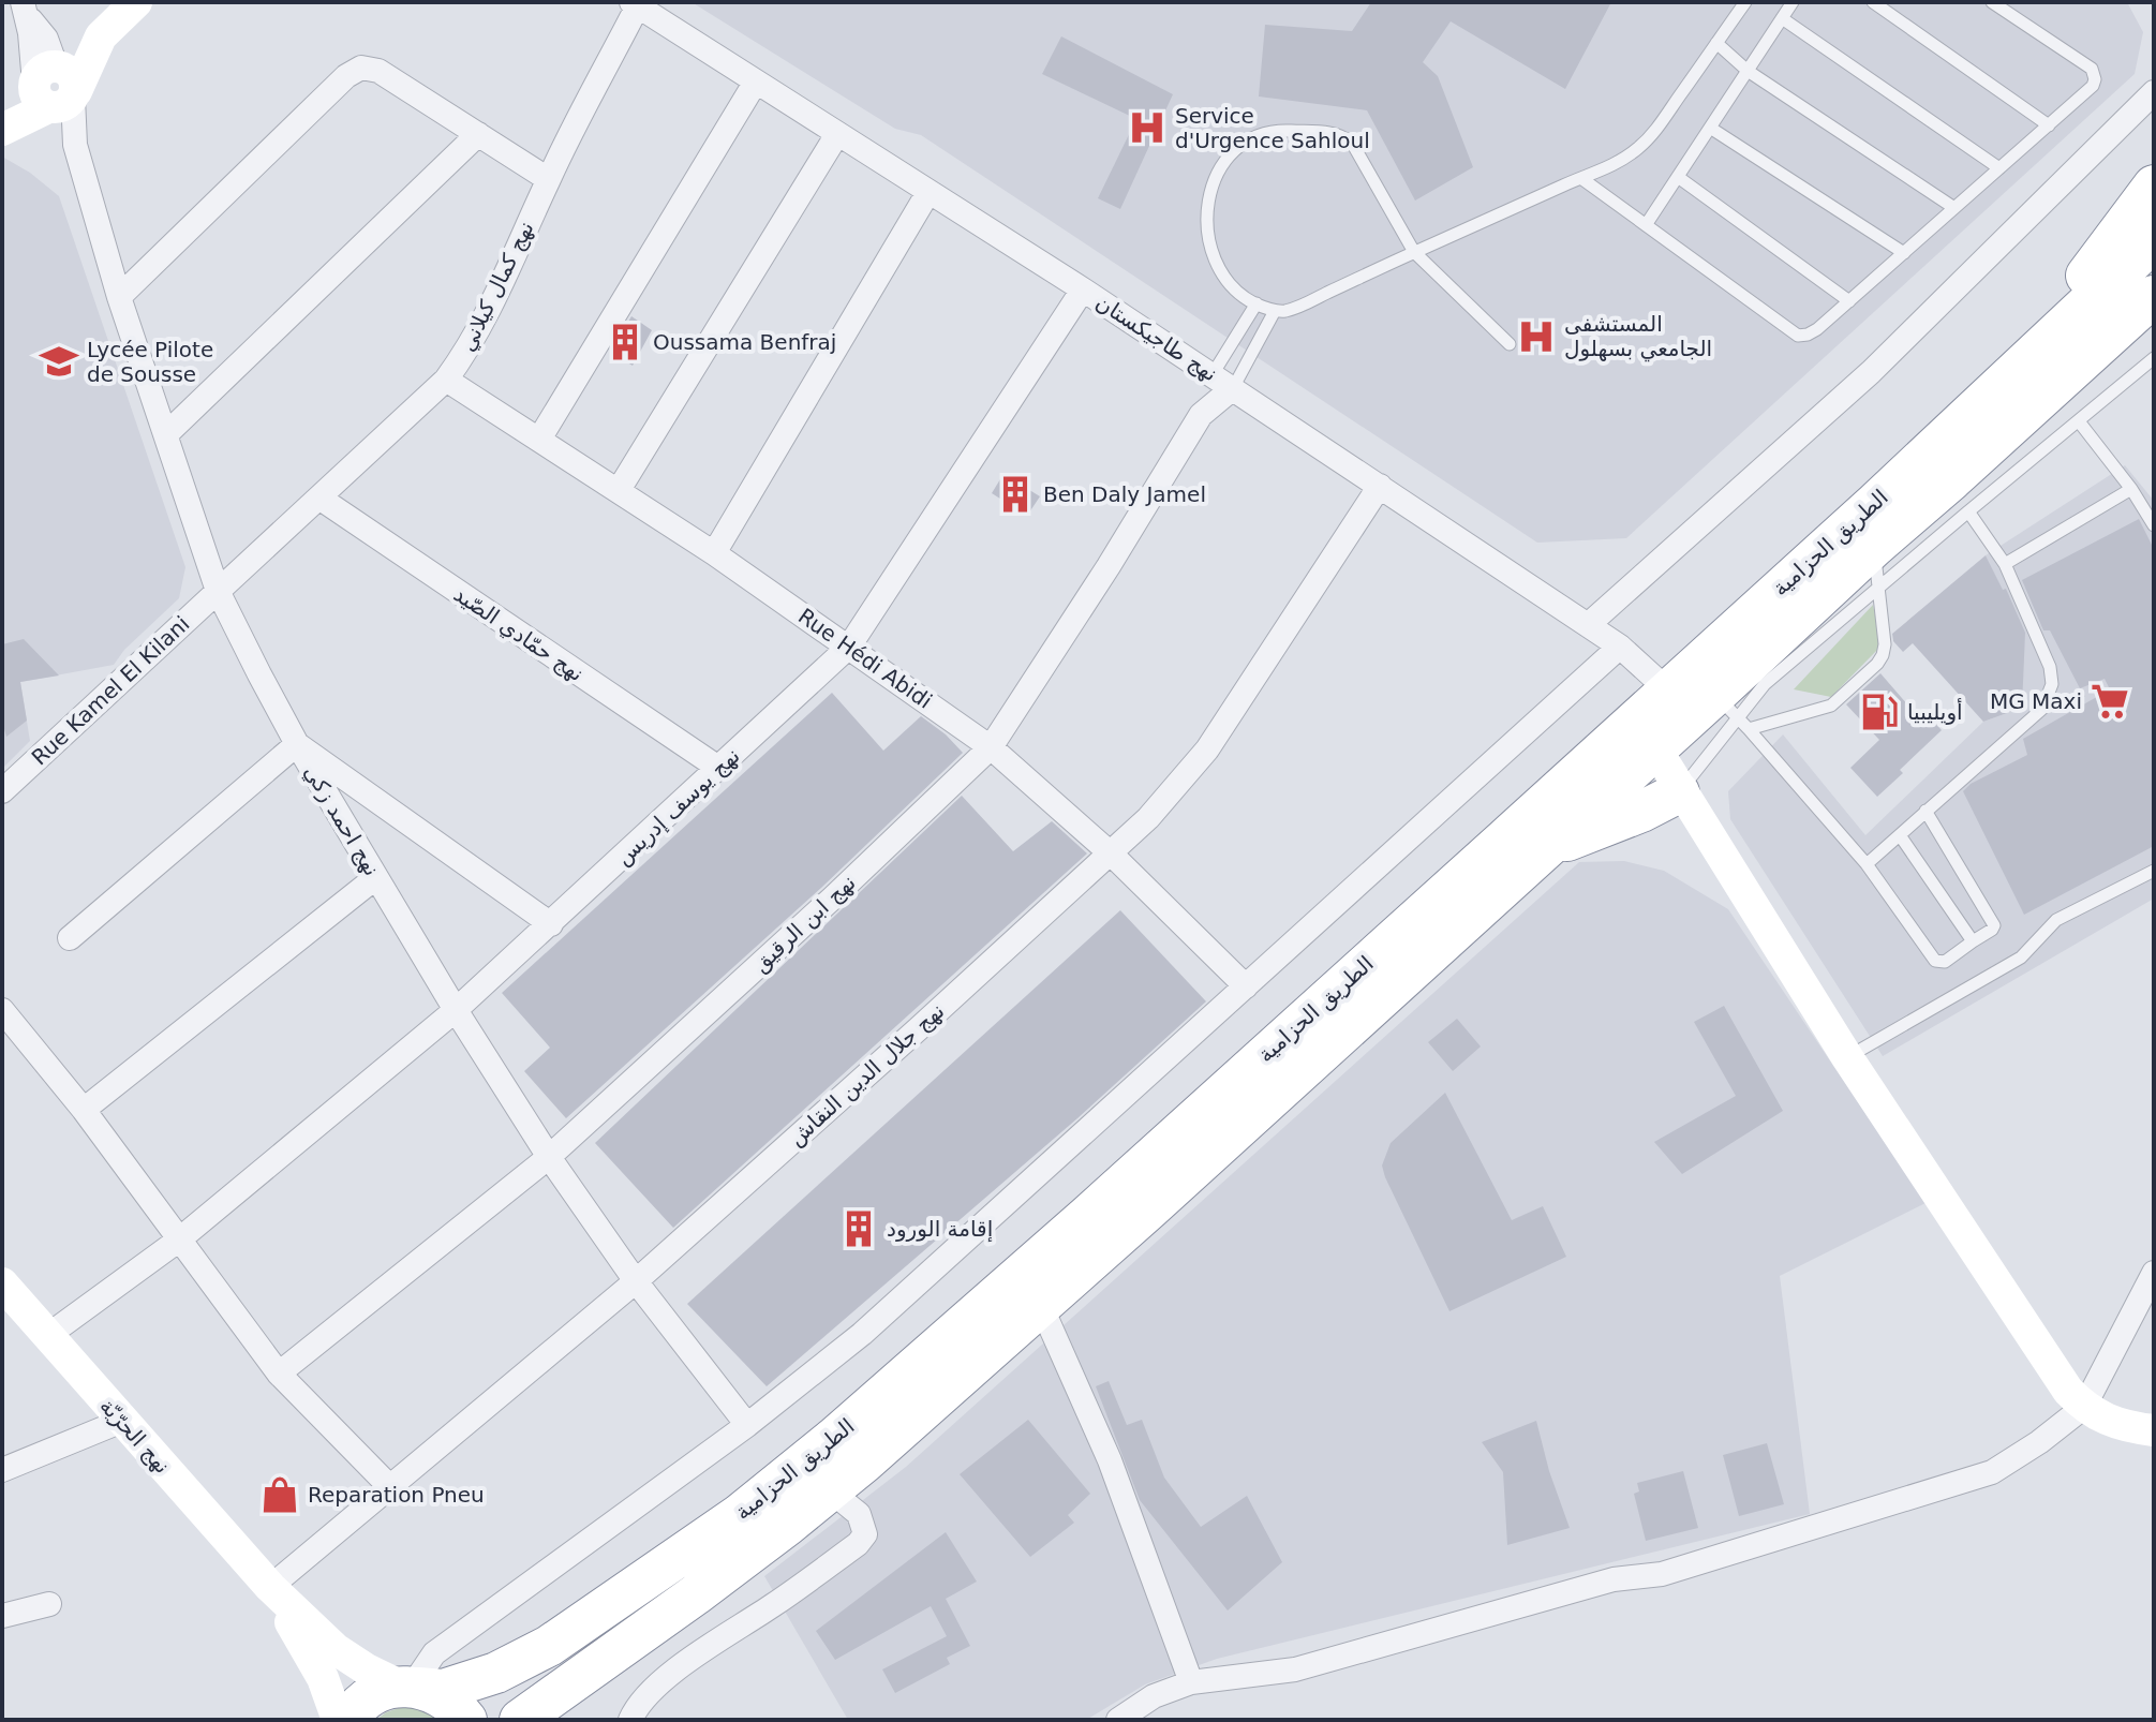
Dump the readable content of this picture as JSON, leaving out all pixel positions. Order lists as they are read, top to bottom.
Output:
{
  "streets": {
    "highway": ["الطريق الحزامية"],
    "street": [
      "نهج كمال كيلاني",
      "نهج طاجيكستان",
      "نهج حمّادي الصّيد",
      "Rue Hédi Abidi",
      "Rue Kamel El Kilani",
      "نهج يوسف إدريس",
      "نهج احمد زكي",
      "نهج ابن الرقيق",
      "نهج جلال الدين النقاش",
      "نهج الحرّيّة"
    ]
  },
  "crossings": [
    ["نهج كمال كيلاني", "نهج طاجيكستان"],
    ["نهج كمال كيلاني", "نهج حمّادي الصّيد"],
    ["نهج كمال كيلاني", "Rue Hédi Abidi"],
    ["نهج كمال كيلاني", "Rue Kamel El Kilani"],
    ["نهج كمال كيلاني", "نهج احمد زكي"],
    ["نهج طاجيكستان", "الطريق الحزامية"],
    ["نهج طاجيكستان", "نهج يوسف إدريس"],
    ["نهج طاجيكستان", "نهج ابن الرقيق"],
    ["نهج طاجيكستان", "نهج جلال الدين النقاش"],
    ["نهج حمّادي الصّيد", "نهج يوسف إدريس"],
    ["Rue Hédi Abidi", "نهج يوسف إدريس"],
    ["Rue Hédi Abidi", "نهج ابن الرقيق"],
    ["Rue Hédi Abidi", "نهج جلال الدين النقاش"],
    ["Rue Kamel El Kilani", "نهج احمد زكي"],
    ["نهج يوسف إدريس", "نهج احمد زكي"],
    ["نهج يوسف إدريس", "نهج الحرّيّة"],
    ["نهج احمد زكي", "نهج ابن الرقيق"],
    ["نهج احمد زكي", "نهج جلال الدين النقاش"],
    ["نهج جلال الدين النقاش", "نهج الحرّيّة"]
  ],
  "places": {
    "hospital": ["Service d'Urgence Sahloul", "المستشفى الجامعي بسهلول"],
    "building": ["Oussama Benfraj", "Ben Daly Jamel", "إقامة الورود"],
    "school or university": ["Lycée Pilote de Sousse"],
    "supermarket": ["MG Maxi"],
    "fuel station": ["أويليبيا"],
    "shop": ["Reparation Pneu"]
  }
}
